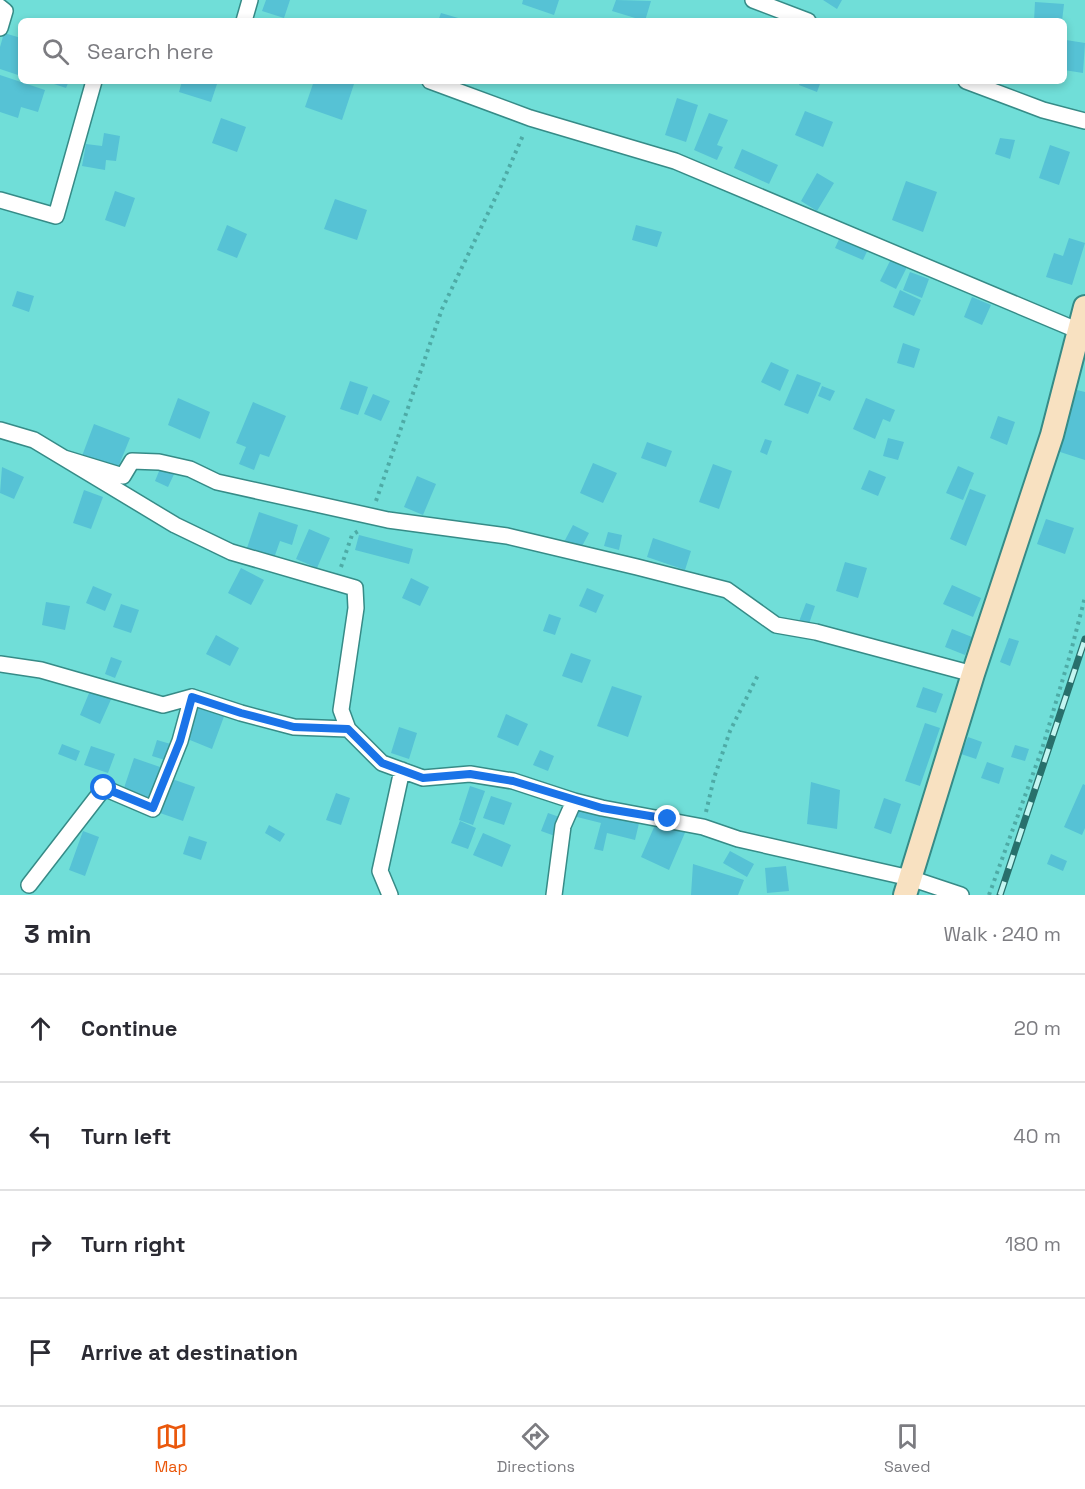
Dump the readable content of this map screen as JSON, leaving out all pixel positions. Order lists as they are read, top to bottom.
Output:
{
  "page": {
    "search": "Search here",
    "heading": ["3 min", "Walk · 240 m"],
    "list": [
      ["Continue", "20 m"],
      ["Turn left", "40 m"],
      ["Turn right", "180 m"],
      "Arrive at destination"
    ],
    "nav": ["Map", "Directions", "Saved"]
  }
}
